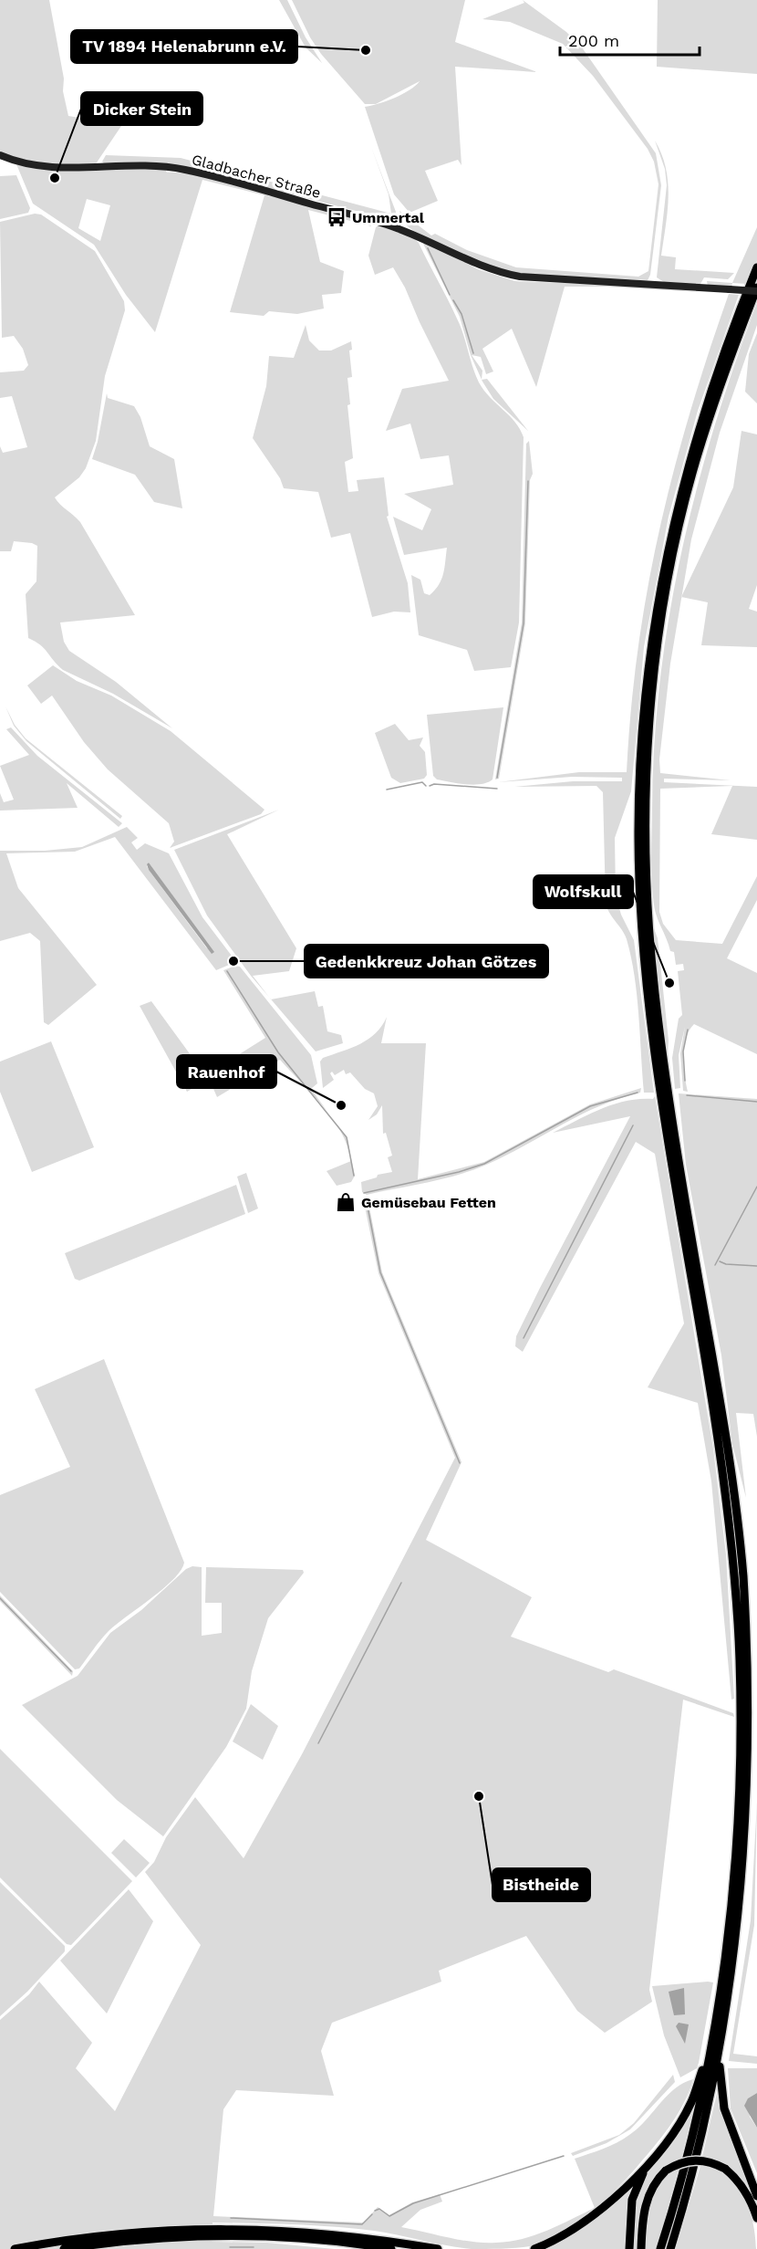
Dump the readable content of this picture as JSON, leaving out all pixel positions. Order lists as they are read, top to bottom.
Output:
{
  "streets": {
    "main road": ["Gladbacher Straße"]
  },
  "places": {
    "other": [
      "TV 1894 Helenabrunn e.V.",
      "Dicker Stein",
      "Gedenkkreuz Johan Götzes",
      "Wolfskull",
      "Rauenhof",
      "Bistheide"
    ],
    "bus stop": ["Ummertal"],
    "shop": ["Gemüsebau Fetten"]
  },
  "scale_bar": "200 m"
}
